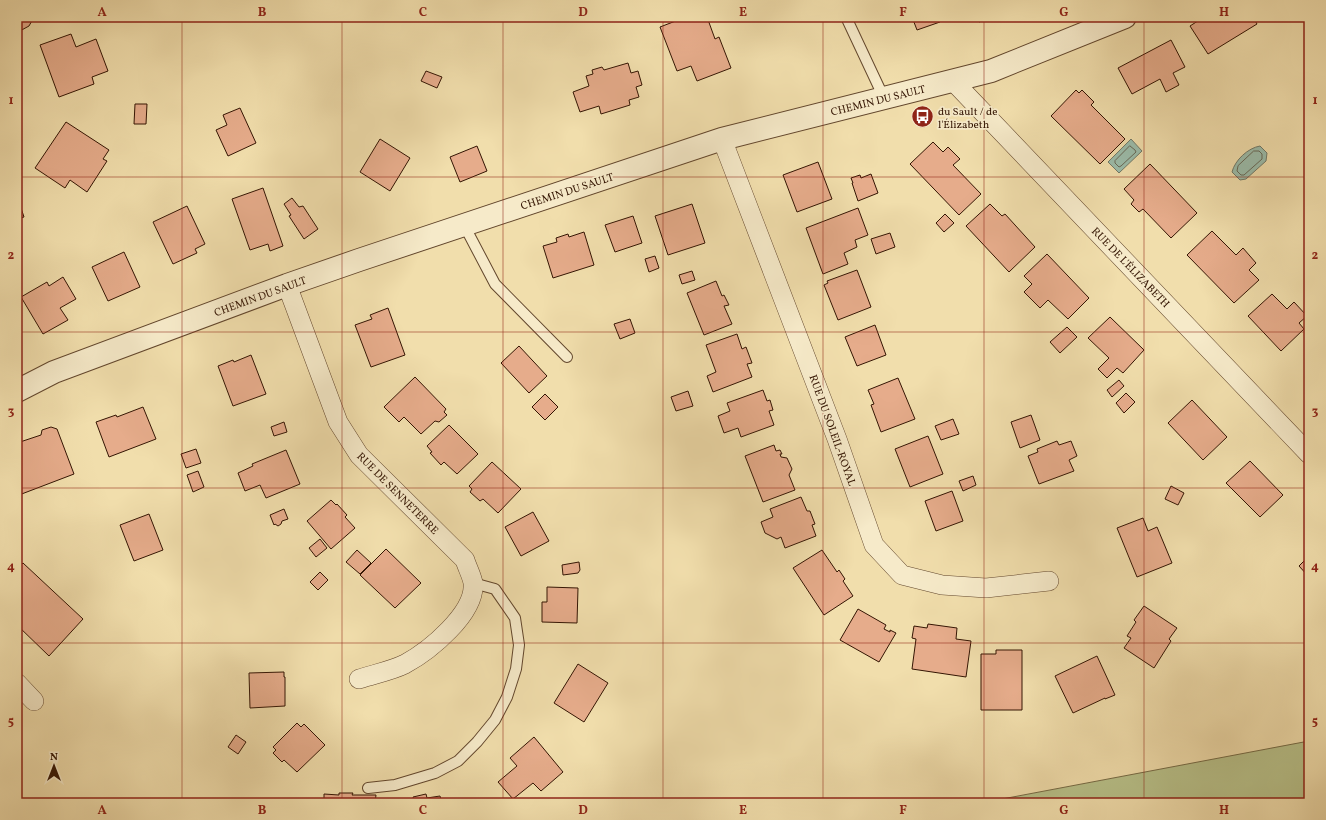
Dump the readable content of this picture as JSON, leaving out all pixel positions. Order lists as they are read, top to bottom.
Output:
{
  "streets": {
    "street": [
      "CHEMIN DU SAULT",
      "RUE DE L'ÉLIZABETH",
      "RUE DU SOLEIL-ROYAL",
      "RUE DE SENNETERRE"
    ]
  },
  "crossings": [
    ["CHEMIN DU SAULT", "RUE DE L'ÉLIZABETH"],
    ["CHEMIN DU SAULT", "RUE DU SOLEIL-ROYAL"],
    ["CHEMIN DU SAULT", "RUE DE SENNETERRE"]
  ],
  "places": {
    "bus stop": ["du Sault / de l'Élizabeth"]
  },
  "north": "top",
  "grid": {
    "columns": [
      "A",
      "B",
      "C",
      "D",
      "E",
      "F",
      "G",
      "H"
    ],
    "rows": [
      "1",
      "2",
      "3",
      "4",
      "5"
    ]
  }
}
